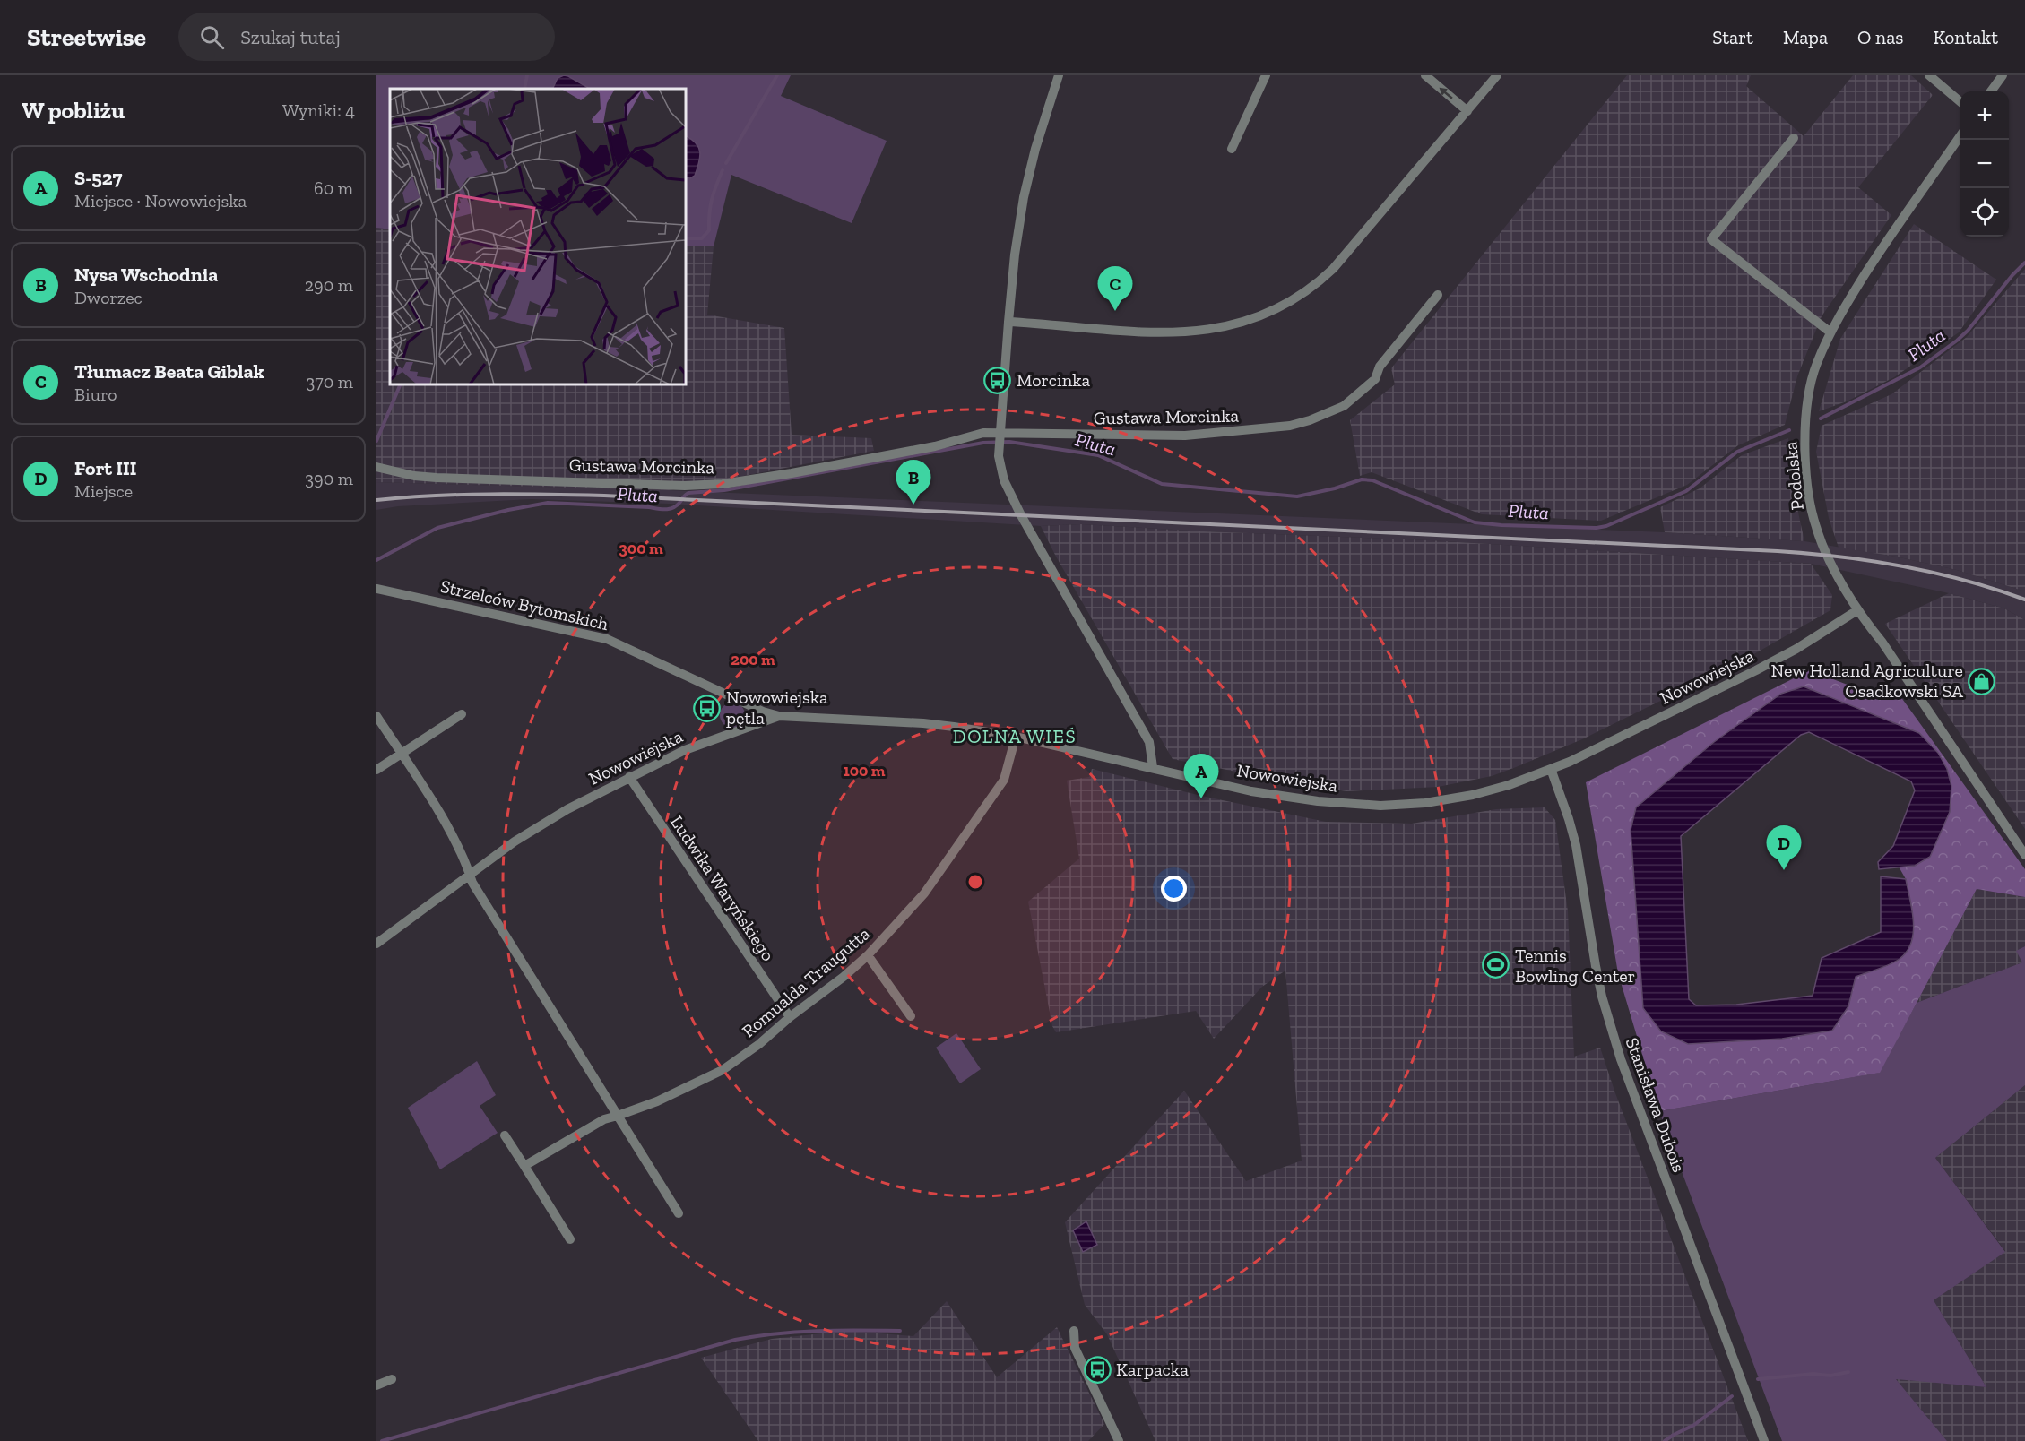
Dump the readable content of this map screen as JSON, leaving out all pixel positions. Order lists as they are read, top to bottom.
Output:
{
  "streets": {
    "street": [
      "Gustawa Morcinka",
      "Podolska",
      "Strzelców Bytomskich",
      "Nowowiejska",
      "Ludwika Waryńskiego",
      "Romualda Traugutta",
      "Stanisława Dubois"
    ]
  },
  "crossings": [
    ["Podolska", "Nowowiejska"],
    ["Strzelców Bytomskich", "Nowowiejska"],
    ["Nowowiejska", "Ludwika Waryńskiego"],
    ["Nowowiejska", "Romualda Traugutta"],
    ["Nowowiejska", "Stanisława Dubois"],
    ["Ludwika Waryńskiego", "Romualda Traugutta"]
  ],
  "districts": ["DOLNA WIEŚ"],
  "water": ["Pluta"],
  "places": {
    "bus stop": ["Morcinka", "Nowowiejska pętla", "Karpacka"],
    "shop": ["New Holland Agriculture Osadkowski SA"],
    "sports": ["Tennis Bowling Center"]
  },
  "page": {
    "header": "Streetwise",
    "search": "Szukaj tutaj",
    "nav": [
      "Start",
      "Mapa",
      "O nas",
      "Kontakt"
    ],
    "heading": ["W pobliżu", "Wyniki: 4"],
    "map_buttons": ["+", "−"],
    "list": [
      {
        "mark": "A",
        "name": "S-527",
        "note": "Miejsce · Nowowiejska",
        "value": "60 m"
      },
      {
        "mark": "B",
        "name": "Nysa Wschodnia",
        "note": "Dworzec",
        "value": "290 m"
      },
      {
        "mark": "C",
        "name": "Tłumacz Beata Giblak",
        "note": "Biuro",
        "value": "370 m"
      },
      {
        "mark": "D",
        "name": "Fort III",
        "note": "Miejsce",
        "value": "390 m"
      }
    ],
    "pins": [
      "C",
      "B",
      "A",
      "D"
    ]
  },
  "rings": ["300 m", "200 m", "100 m"]
}
